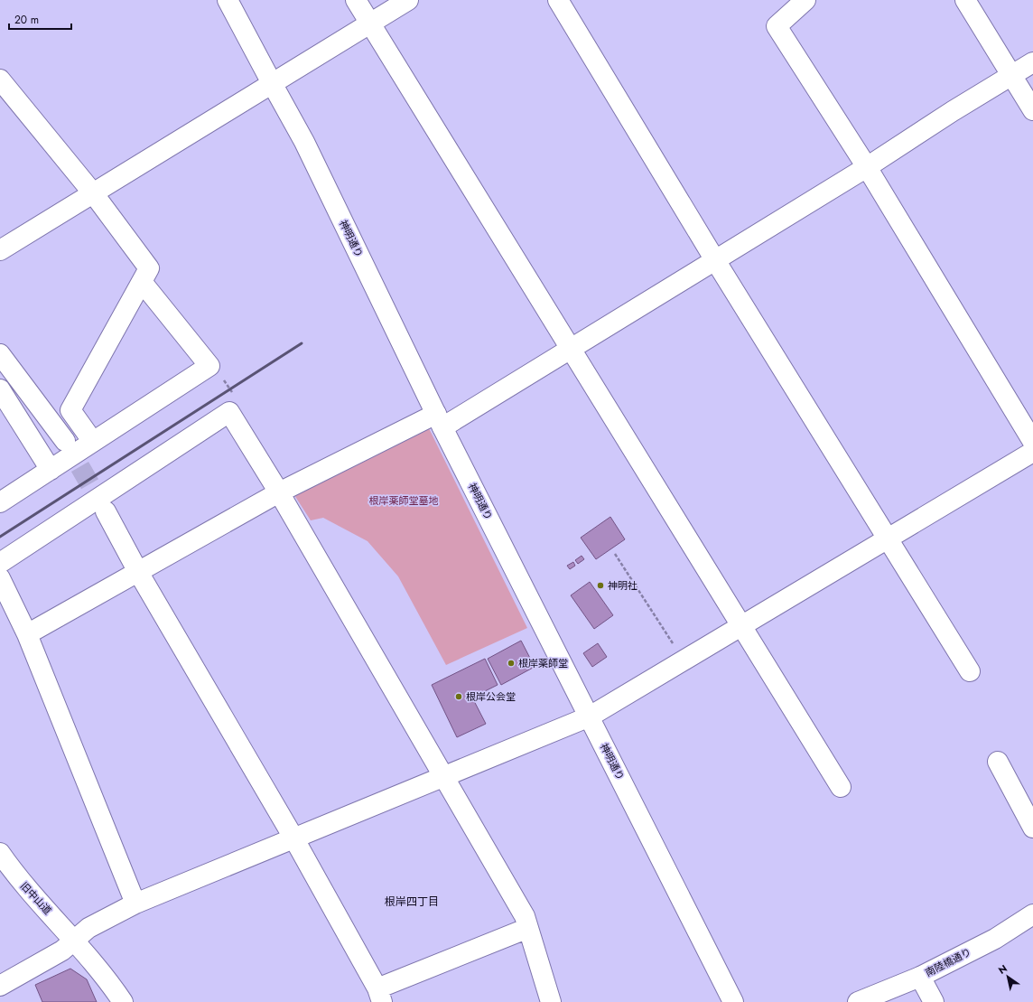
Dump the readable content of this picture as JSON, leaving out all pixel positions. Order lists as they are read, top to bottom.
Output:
{
  "streets": {
    "street": ["神明通り", "旧中山道", "南陸橋通り"]
  },
  "districts": ["根岸四丁目"],
  "parks": ["根岸薬師堂墓地"],
  "places": ["神明社", "根岸薬師堂", "根岸公会堂"],
  "scale_bar": "20 m",
  "north": "top left"
}
